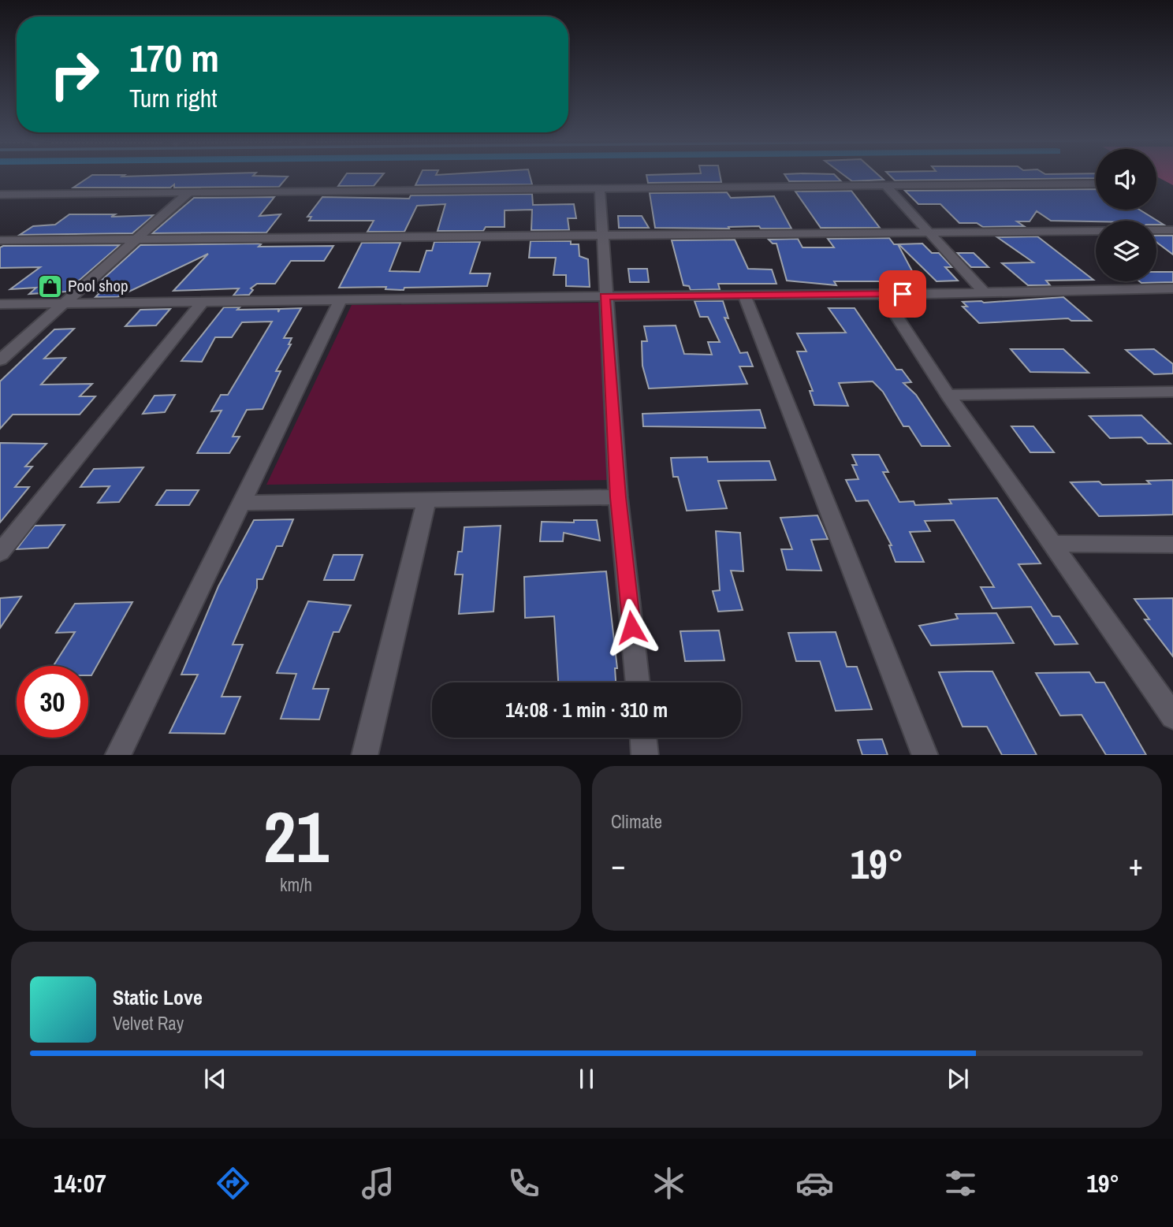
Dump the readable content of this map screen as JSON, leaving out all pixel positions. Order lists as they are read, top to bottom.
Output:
{
  "places": {
    "shop": ["Pool shop"]
  },
  "page": {
    "turn": ["170 m", "Turn right"],
    "limit": "30",
    "trip": "14:08 · 1 min · 310 m",
    "tile": [
      ["21", "km/h"],
      "Climate"
    ],
    "heat": ["−", "19°", "+"],
    "song": ["Static Love", "Velvet Ray"],
    "tabs": ["14:07", "19°"]
  }
}
